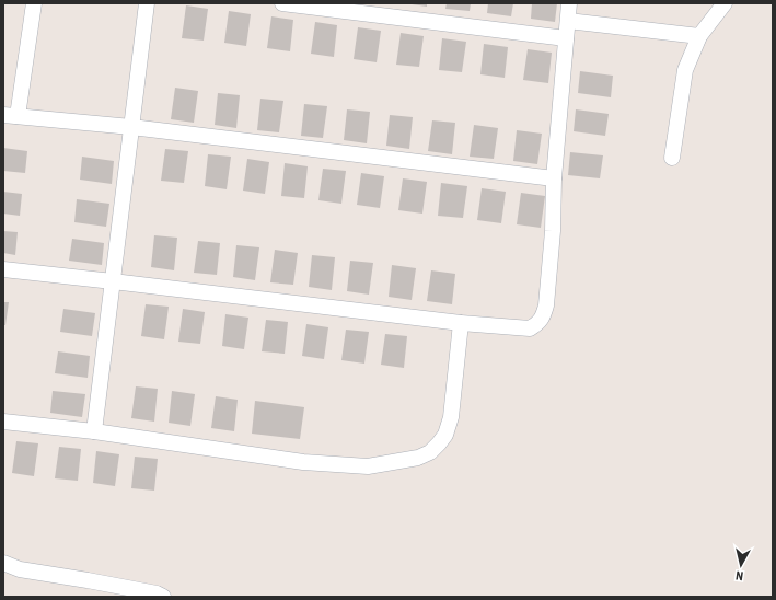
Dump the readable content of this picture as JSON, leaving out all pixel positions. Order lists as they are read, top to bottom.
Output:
{
  "north": "bottom"
}
